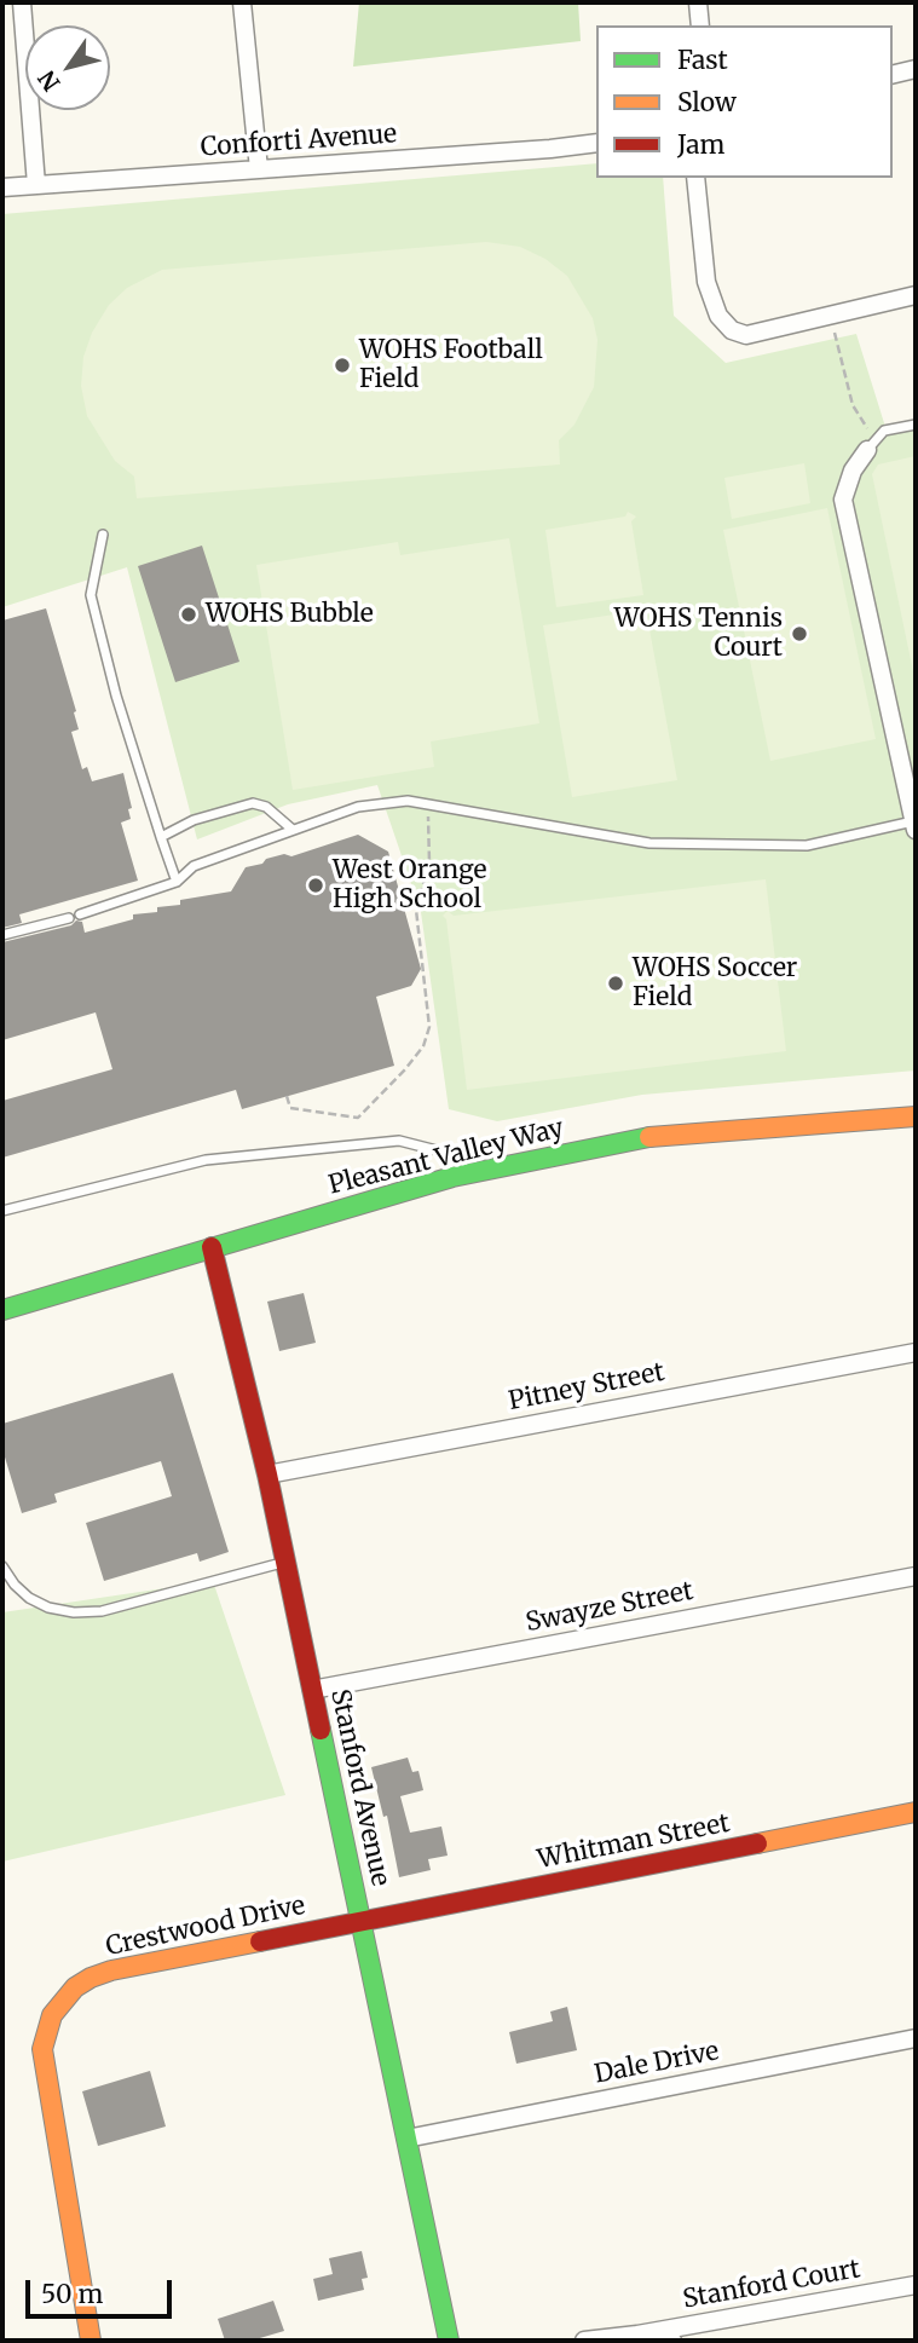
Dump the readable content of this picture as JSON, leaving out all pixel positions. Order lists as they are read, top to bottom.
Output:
{
  "streets": {
    "street": [
      "Conforti Avenue",
      "Pleasant Valley Way",
      "Pitney Street",
      "Swayze Street",
      "Stanford Avenue",
      "Whitman Street",
      "Crestwood Drive",
      "Dale Drive",
      "Stanford Court"
    ]
  },
  "crossings": [
    ["Pleasant Valley Way", "Stanford Avenue"],
    ["Pitney Street", "Stanford Avenue"],
    ["Swayze Street", "Stanford Avenue"],
    ["Stanford Avenue", "Whitman Street"],
    ["Stanford Avenue", "Crestwood Drive"],
    ["Stanford Avenue", "Dale Drive"],
    ["Whitman Street", "Crestwood Drive"]
  ],
  "places": [
    "WOHS Football Field",
    "WOHS Bubble",
    "WOHS Tennis Court",
    "West Orange High School",
    "WOHS Soccer Field"
  ],
  "legend": ["Fast", "Slow", "Jam"],
  "scale_bar": "50 m",
  "north": "bottom left"
}
